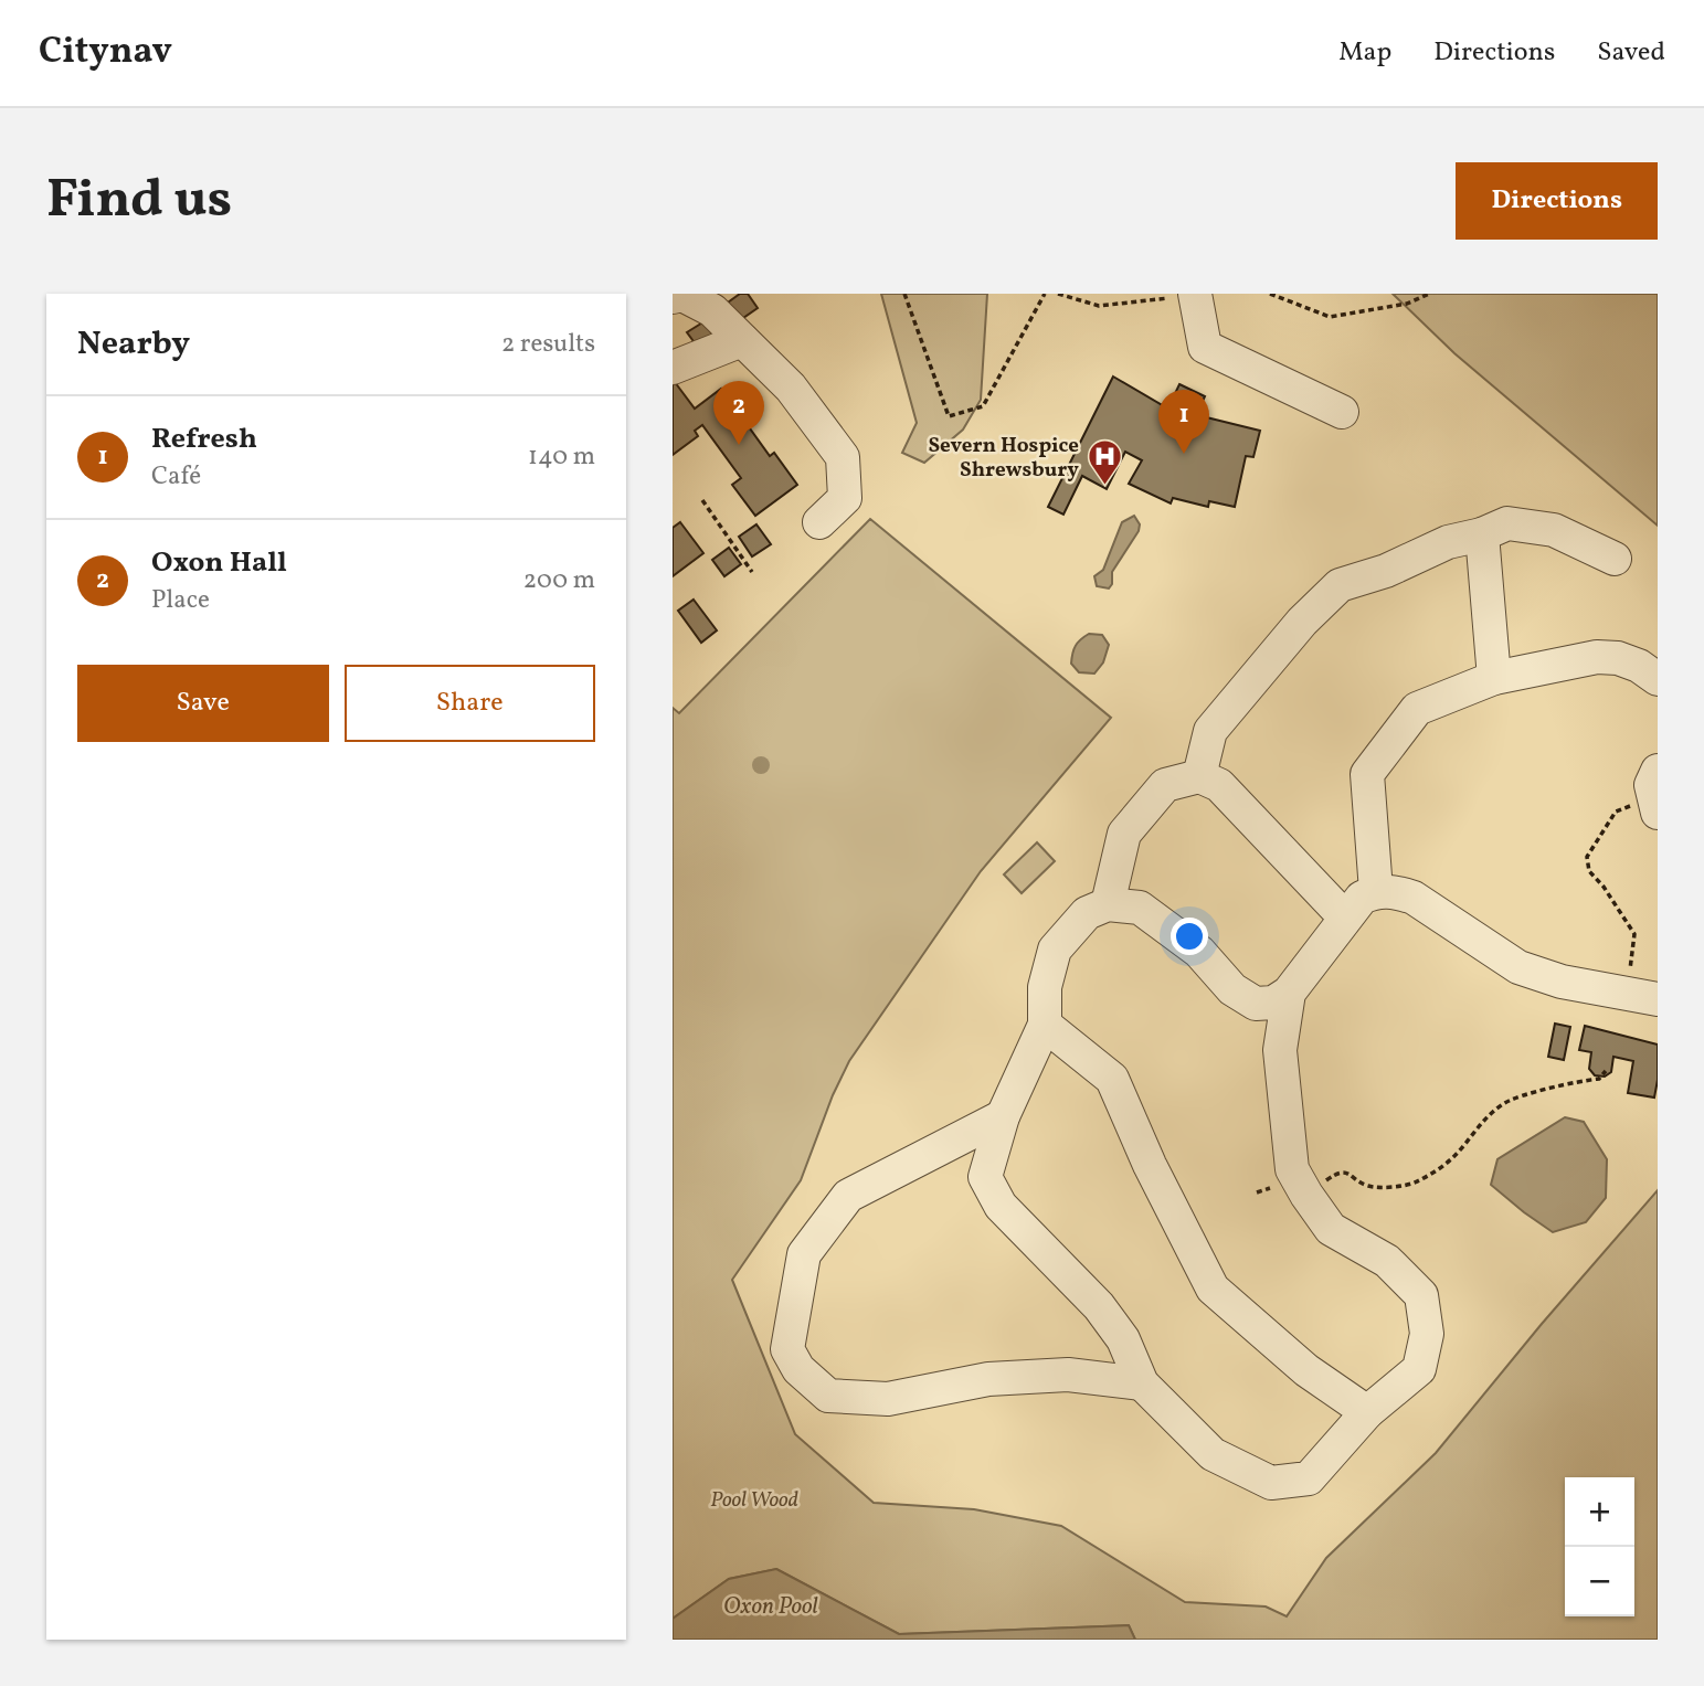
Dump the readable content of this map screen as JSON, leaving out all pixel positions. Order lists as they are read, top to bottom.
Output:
{
  "water": ["Oxon Pool"],
  "parks": ["Pool Wood"],
  "places": {
    "hospital": ["Severn Hospice Shrewsbury"]
  },
  "page": {
    "header": "Citynav",
    "nav": ["Map", "Directions", "Saved"],
    "buttons": [
      "Directions",
      ["Save", "Share"]
    ],
    "title": "Find us",
    "heading": ["Nearby", "2 results"],
    "pins": ["2", "1"],
    "list": [
      {
        "mark": "1",
        "name": "Refresh",
        "note": "Café",
        "value": "140 m"
      },
      {
        "mark": "2",
        "name": "Oxon Hall",
        "note": "Place",
        "value": "200 m"
      }
    ],
    "map_buttons": ["+", "−"]
  }
}
